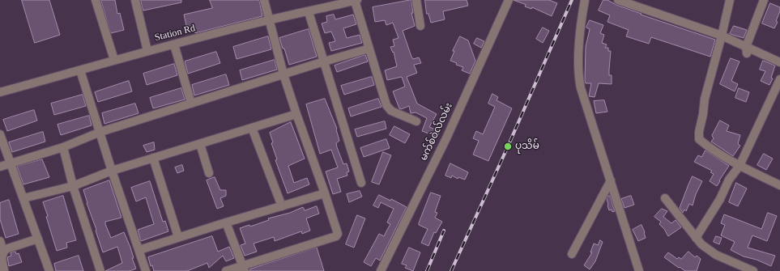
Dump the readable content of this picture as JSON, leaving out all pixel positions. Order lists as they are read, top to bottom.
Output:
{
  "streets": {
    "street": ["Station Rd", "မက်စ်ဝဲလ်လမ်း"]
  },
  "places": ["ပုသိမ်"]
}
